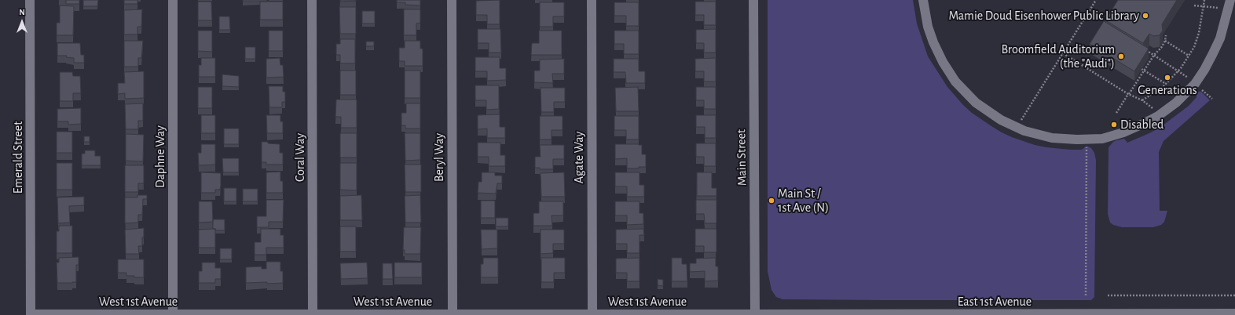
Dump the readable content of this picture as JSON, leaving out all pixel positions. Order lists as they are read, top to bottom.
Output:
{
  "streets": {
    "street": [
      "Daphne Way",
      "Emerald Street",
      "Coral Way",
      "Beryl Way",
      "Agate Way",
      "Main Street",
      "West 1st Avenue",
      "East 1st Avenue"
    ]
  },
  "crossings": [
    ["Daphne Way", "West 1st Avenue"],
    ["Emerald Street", "West 1st Avenue"],
    ["Coral Way", "West 1st Avenue"],
    ["Beryl Way", "West 1st Avenue"],
    ["Agate Way", "West 1st Avenue"],
    ["Main Street", "West 1st Avenue"],
    ["Main Street", "East 1st Avenue"],
    ["West 1st Avenue", "East 1st Avenue"]
  ],
  "places": [
    "Mamie Doud Eisenhower Public Library",
    "Broomfield Auditorium (the \"Audi\")",
    "Generations",
    "Disabled",
    "Main St / 1st Ave (N)"
  ],
  "north": "top"
}
